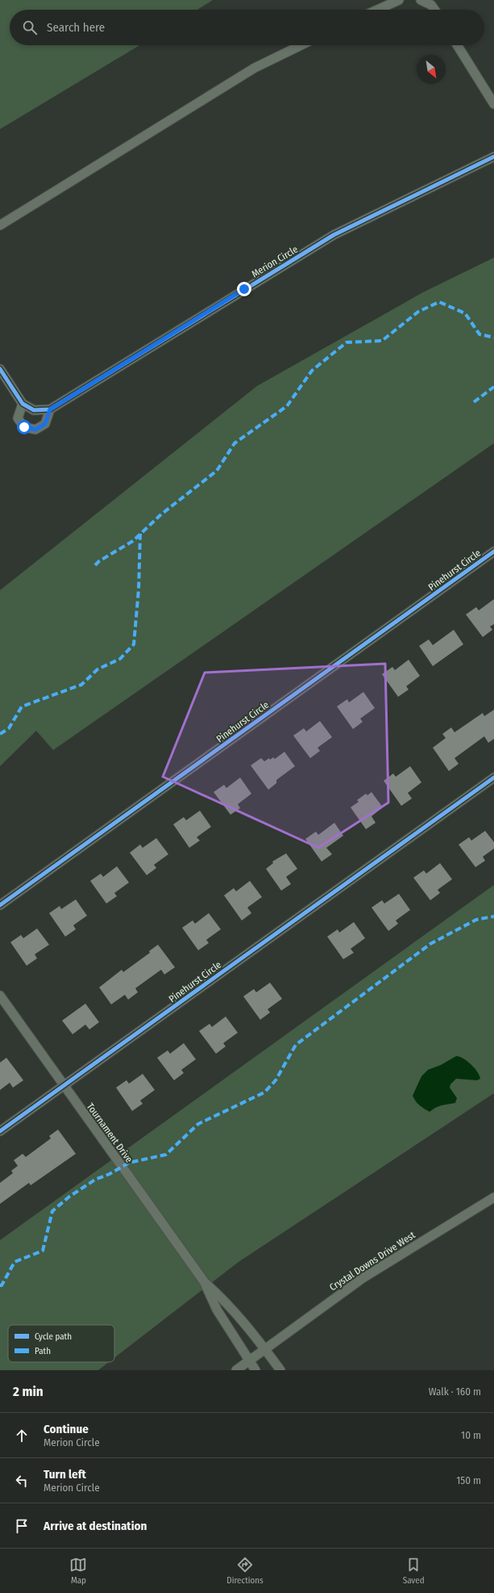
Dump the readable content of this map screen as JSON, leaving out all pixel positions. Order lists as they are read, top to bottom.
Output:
{
  "streets": {
    "street": [
      "Merion Circle",
      "Pinehurst Circle",
      "Tournament Drive",
      "Crystal Downs Drive West"
    ]
  },
  "crossings": [
    ["Pinehurst Circle", "Tournament Drive"],
    ["Tournament Drive", "Crystal Downs Drive West"]
  ],
  "legend": ["Cycle path", "Path"],
  "north": "bottom right",
  "page": {
    "search": "Search here",
    "heading": ["2 min", "Walk · 160 m"],
    "list": [
      ["Continue", "Merion Circle", "10 m"],
      ["Turn left", "Merion Circle", "150 m"],
      "Arrive at destination"
    ],
    "nav": ["Map", "Directions", "Saved"]
  }
}
